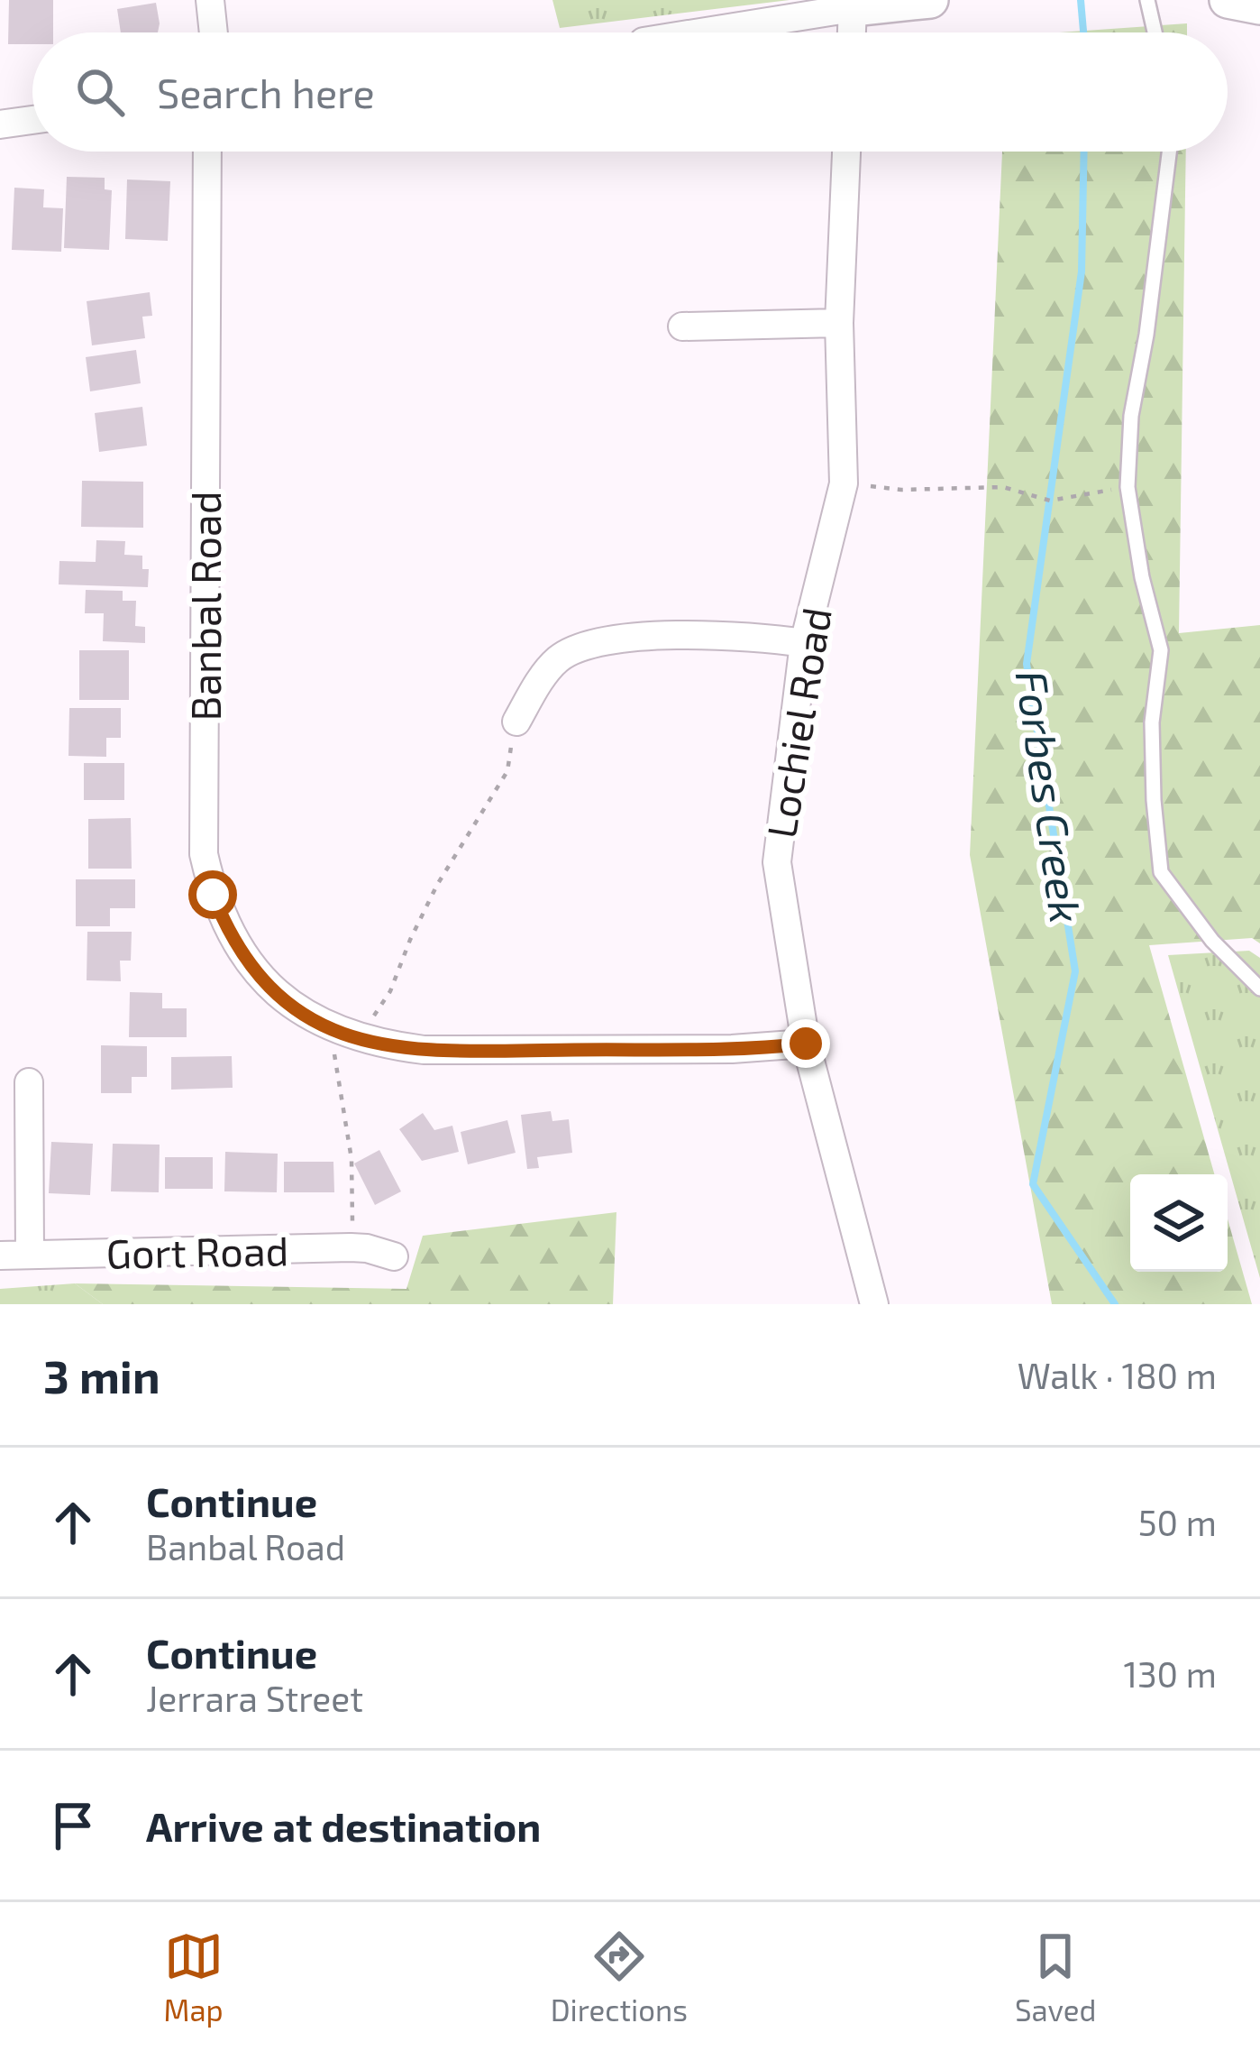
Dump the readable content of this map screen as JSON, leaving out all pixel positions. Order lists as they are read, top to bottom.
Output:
{
  "streets": {
    "street": ["Banbal Road", "Lochiel Road", "Gort Road"]
  },
  "crossings": [
    ["Banbal Road", "Lochiel Road"]
  ],
  "water": ["Forbes Creek"],
  "page": {
    "search": "Search here",
    "heading": ["3 min", "Walk · 180 m"],
    "list": [
      ["Continue", "Banbal Road", "50 m"],
      ["Continue", "Jerrara Street", "130 m"],
      "Arrive at destination"
    ],
    "nav": ["Map", "Directions", "Saved"]
  }
}
